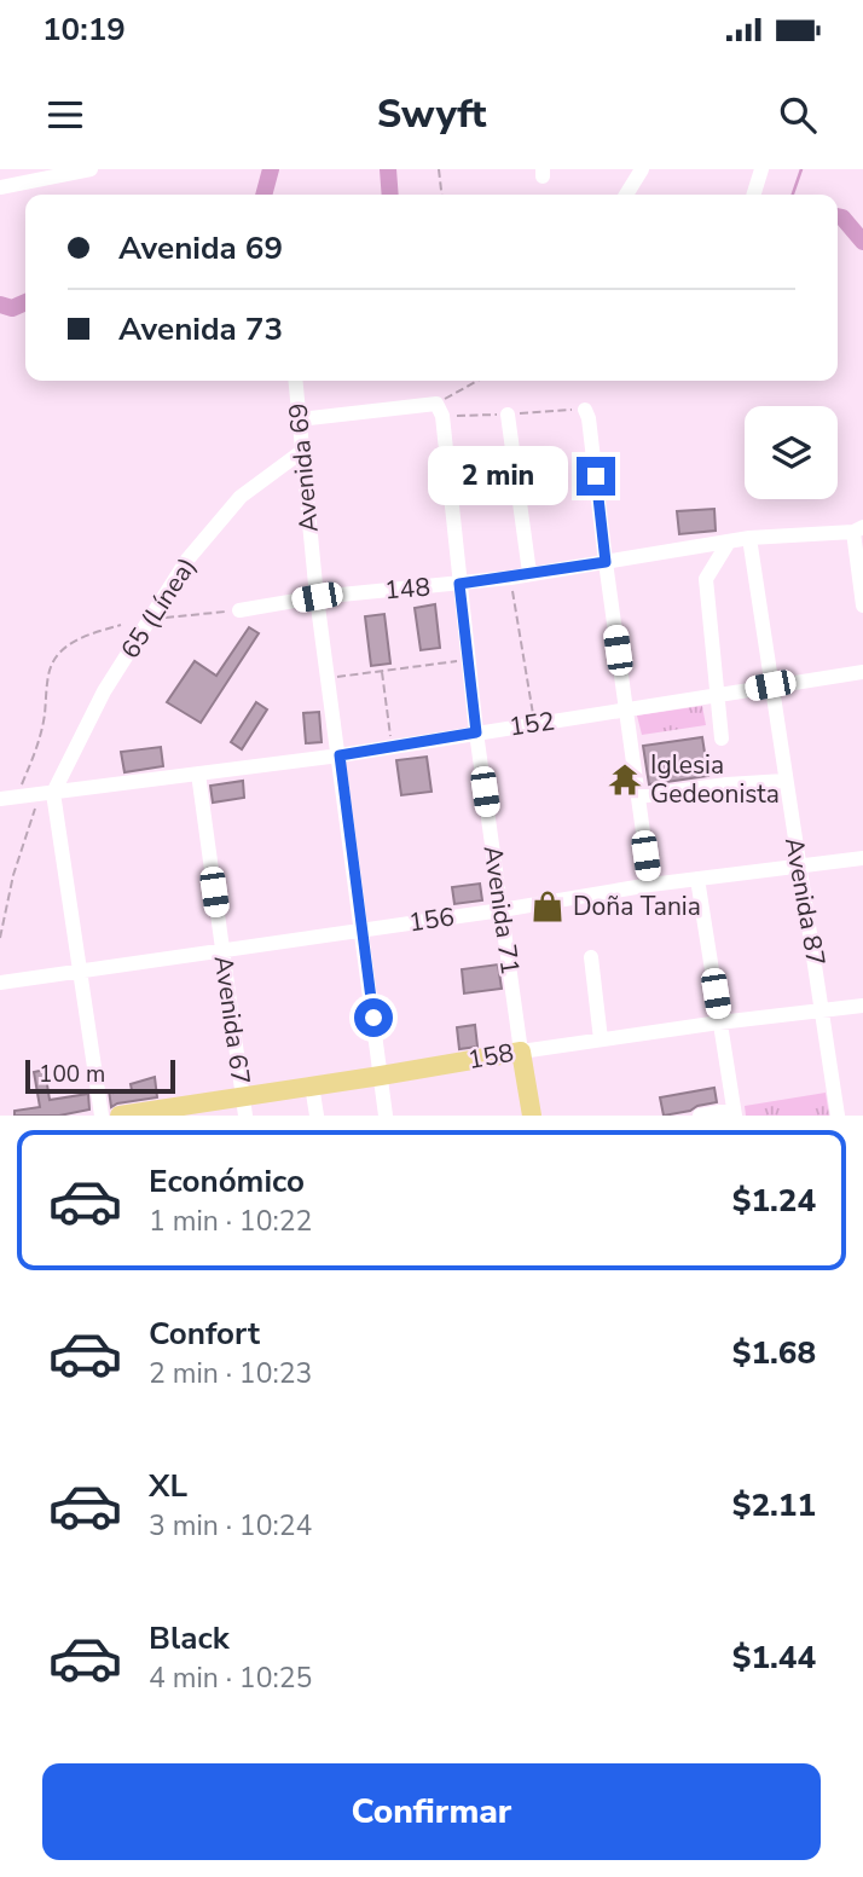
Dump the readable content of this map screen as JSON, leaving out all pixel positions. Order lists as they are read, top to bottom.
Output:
{
  "streets": {
    "main road": ["Avenida 71", "158"],
    "street": [
      "Avenida 69",
      "148",
      "65 (Línea)",
      "152",
      "Avenida 87",
      "156",
      "Avenida 67"
    ]
  },
  "crossings": [
    ["Avenida 69", "148"],
    ["Avenida 69", "65 (Línea)"],
    ["Avenida 69", "152"],
    ["Avenida 69", "156"],
    ["Avenida 69", "158"],
    ["148", "Avenida 87"],
    ["148", "Avenida 71"],
    ["65 (Línea)", "152"],
    ["152", "Avenida 87"],
    ["152", "Avenida 71"],
    ["152", "Avenida 67"],
    ["Avenida 87", "156"],
    ["Avenida 87", "158"],
    ["Avenida 71", "156"],
    ["Avenida 71", "158"],
    ["156", "Avenida 67"],
    ["Avenida 67", "158"]
  ],
  "places": {
    "temple": ["Iglesia Gedeonista"],
    "shop": ["Doña Tania"]
  },
  "scale_bar": "100 m",
  "page": {
    "status": "10:19",
    "header": "Swyft",
    "banner": ["Avenida 69", "Avenida 73"],
    "bubble": "2 min",
    "scale": "100 m",
    "list": [
      {
        "name": "Económico",
        "note": "1 min · 10:22",
        "value": "$1.24"
      },
      {
        "name": "Confort",
        "note": "2 min · 10:23",
        "value": "$1.68"
      },
      {
        "name": "XL",
        "note": "3 min · 10:24",
        "value": "$2.11"
      },
      {
        "name": "Black",
        "note": "4 min · 10:25",
        "value": "$1.44"
      }
    ],
    "buttons": "Confirmar"
  }
}
